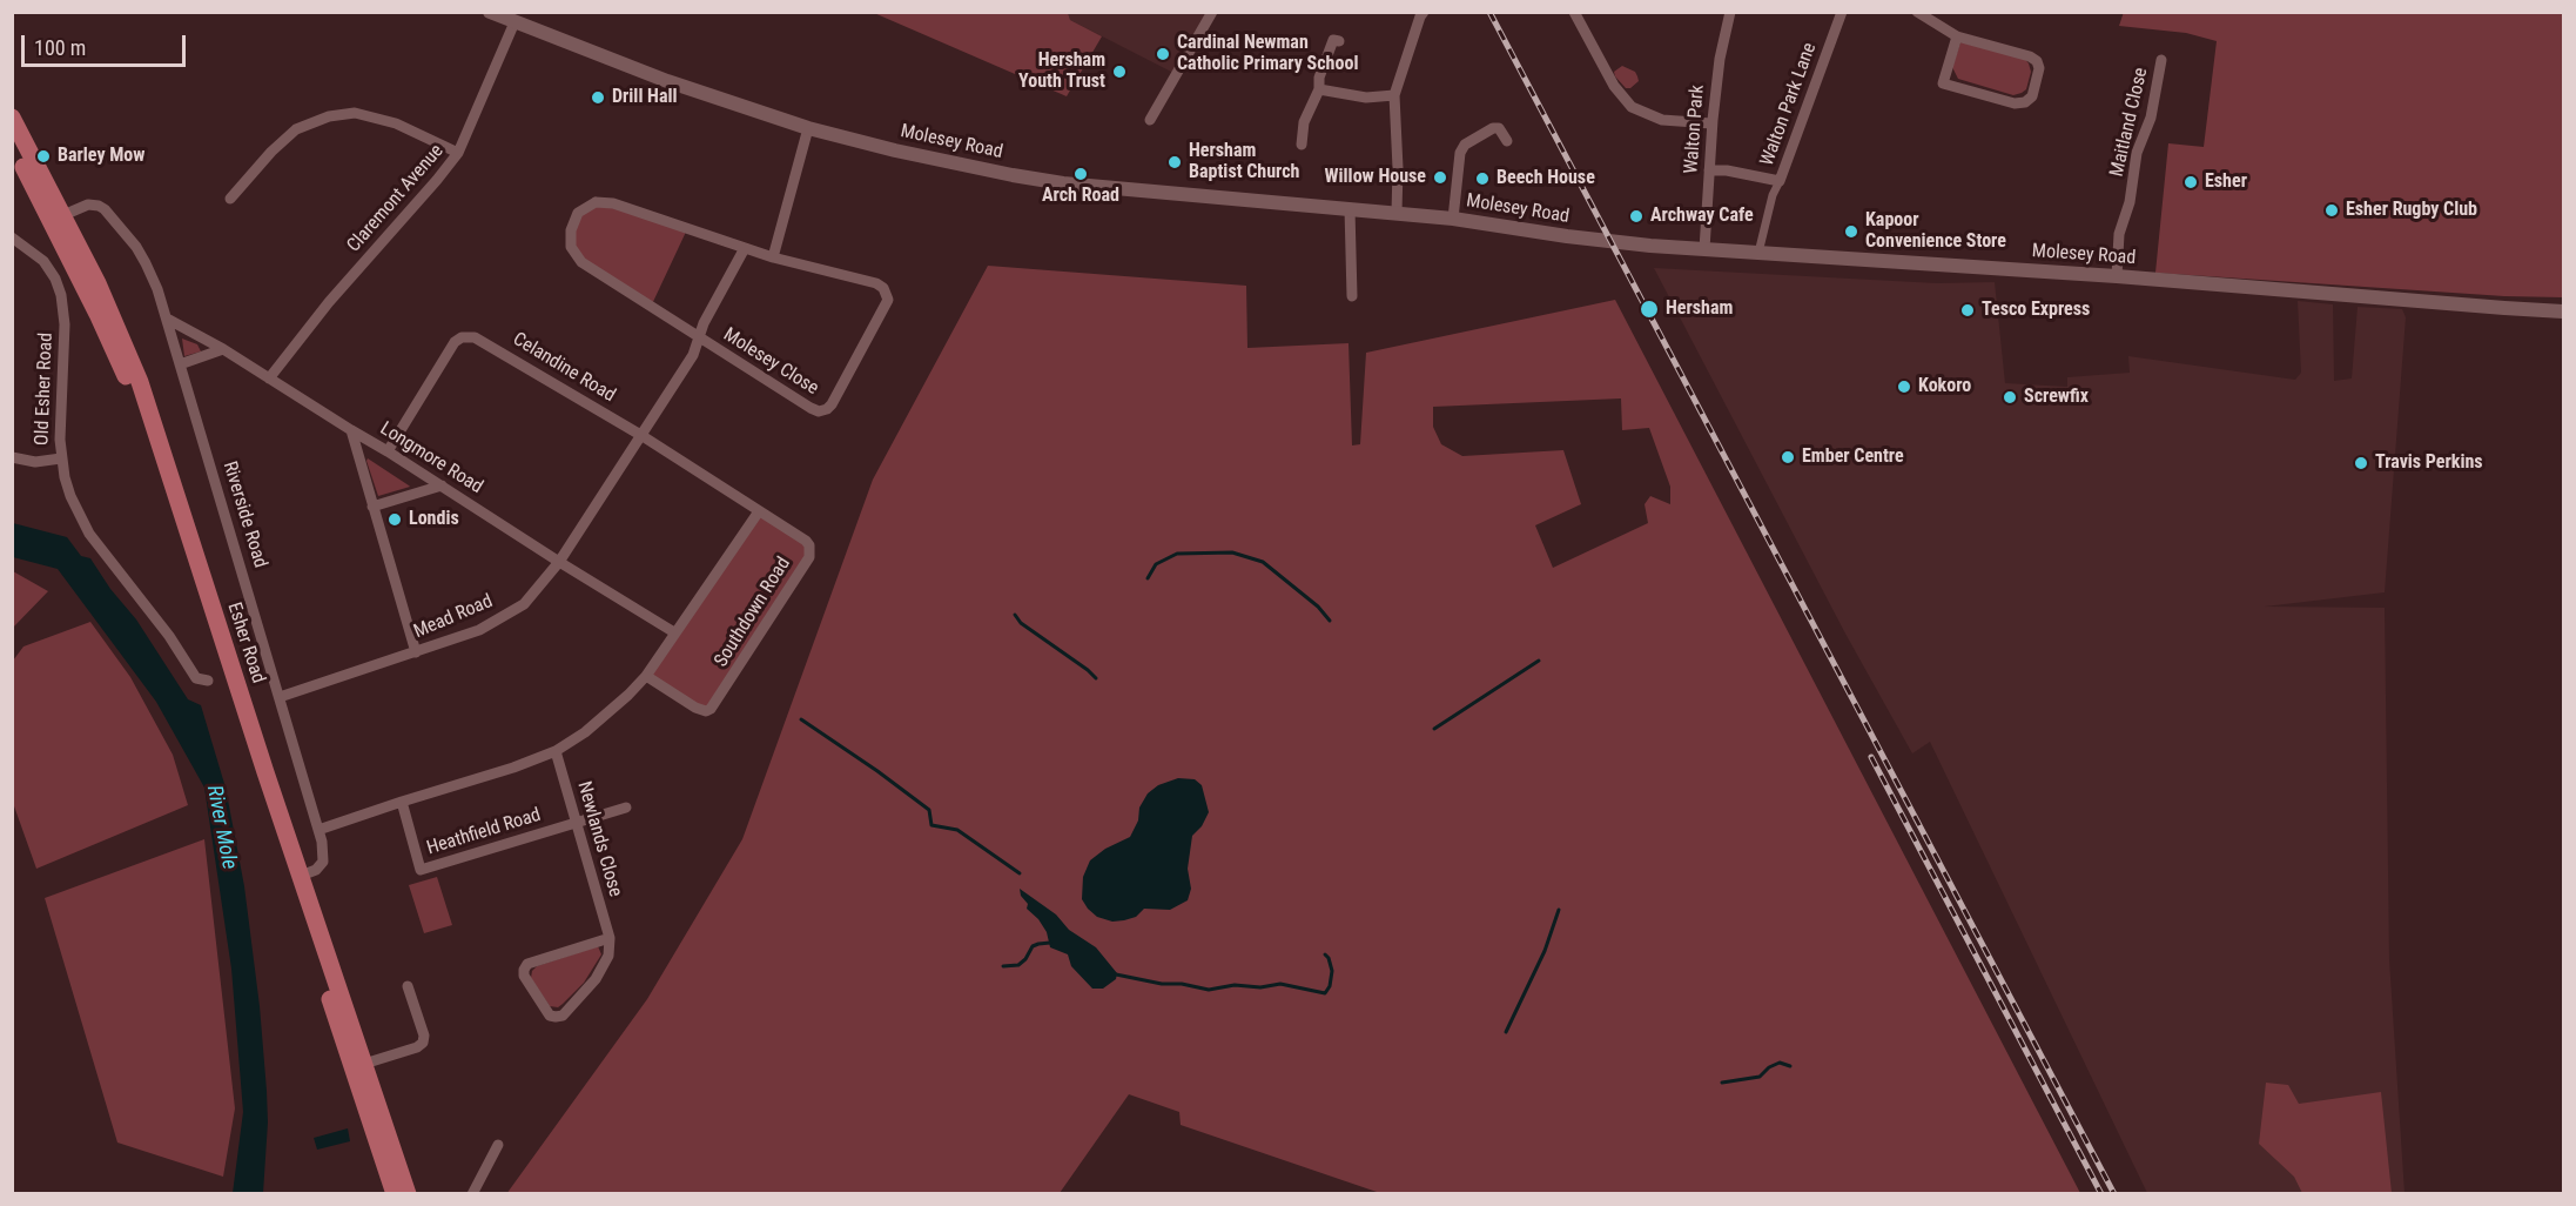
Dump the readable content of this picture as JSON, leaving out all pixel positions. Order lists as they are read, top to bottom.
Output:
{
  "streets": {
    "main road": ["Esher Road"],
    "street": [
      "Walton Park Lane",
      "Maitland Close",
      "Walton Park",
      "Molesey Road",
      "Claremont Avenue",
      "Molesey Close",
      "Celandine Road",
      "Old Esher Road",
      "Longmore Road",
      "Riverside Road",
      "Southdown Road",
      "Mead Road",
      "Heathfield Road",
      "Newlands Close"
    ]
  },
  "crossings": [
    ["Walton Park Lane", "Walton Park"],
    ["Maitland Close", "Molesey Road"],
    ["Walton Park", "Molesey Road"],
    ["Molesey Road", "Claremont Avenue"],
    ["Claremont Avenue", "Longmore Road"],
    ["Molesey Close", "Mead Road"],
    ["Celandine Road", "Longmore Road"],
    ["Celandine Road", "Southdown Road"],
    ["Celandine Road", "Mead Road"],
    ["Longmore Road", "Riverside Road"],
    ["Longmore Road", "Mead Road"],
    ["Riverside Road", "Mead Road"],
    ["Riverside Road", "Esher Road"],
    ["Heathfield Road", "Newlands Close"]
  ],
  "water": ["River Mole"],
  "places": [
    "Cardinal Newman Catholic Primary School",
    "Hersham Youth Trust",
    "Drill Hall",
    "Barley Mow",
    "Hersham Baptist Church",
    "Arch Road",
    "Willow House",
    "Beech House",
    "Esher",
    "Esher Rugby Club",
    "Archway Cafe",
    "Kapoor Convenience Store",
    "Hersham",
    "Tesco Express",
    "Kokoro",
    "Screwfix",
    "Ember Centre",
    "Travis Perkins",
    "Londis"
  ],
  "scale_bar": "100 m"
}
